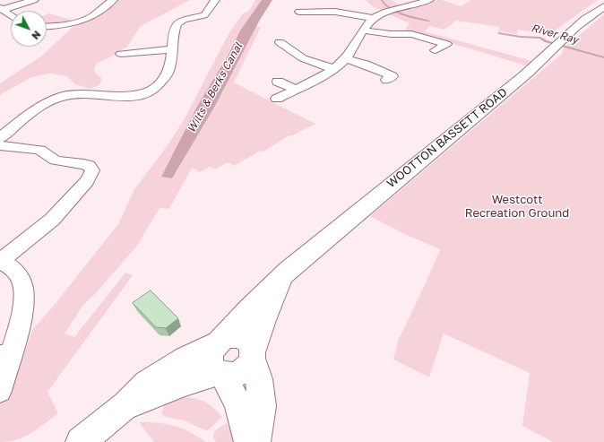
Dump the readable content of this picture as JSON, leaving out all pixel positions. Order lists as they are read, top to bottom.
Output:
{
  "streets": {
    "main road": ["WOOTTON BASSETT ROAD"]
  },
  "water": ["River Ray", "Wilts & Berks Canal"],
  "parks": ["Westcott Recreation Ground"],
  "north": "bottom right"
}
